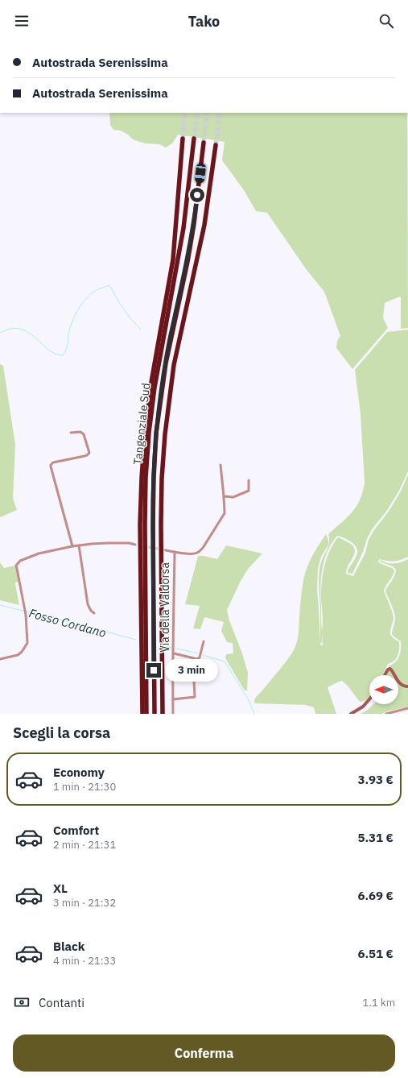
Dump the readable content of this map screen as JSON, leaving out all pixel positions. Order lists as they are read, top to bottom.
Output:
{
  "streets": {
    "highway": ["Tangenziale Sud"],
    "street": ["Via della Valdorsa"]
  },
  "water": ["Fosso Cordano"],
  "north": "left",
  "page": {
    "header": "Tako",
    "banner": ["Autostrada Serenissima", "Autostrada Serenissima"],
    "bubble": "3 min",
    "heading": "Scegli la corsa",
    "list": [
      {
        "name": "Economy",
        "note": "1 min · 21:30",
        "value": "3.93 €"
      },
      {
        "name": "Comfort",
        "note": "2 min · 21:31",
        "value": "5.31 €"
      },
      {
        "name": "XL",
        "note": "3 min · 21:32",
        "value": "6.69 €"
      },
      {
        "name": "Black",
        "note": "4 min · 21:33",
        "value": "6.51 €"
      }
    ],
    "pay": ["Contanti", "1.1 km"],
    "buttons": "Conferma"
  }
}
